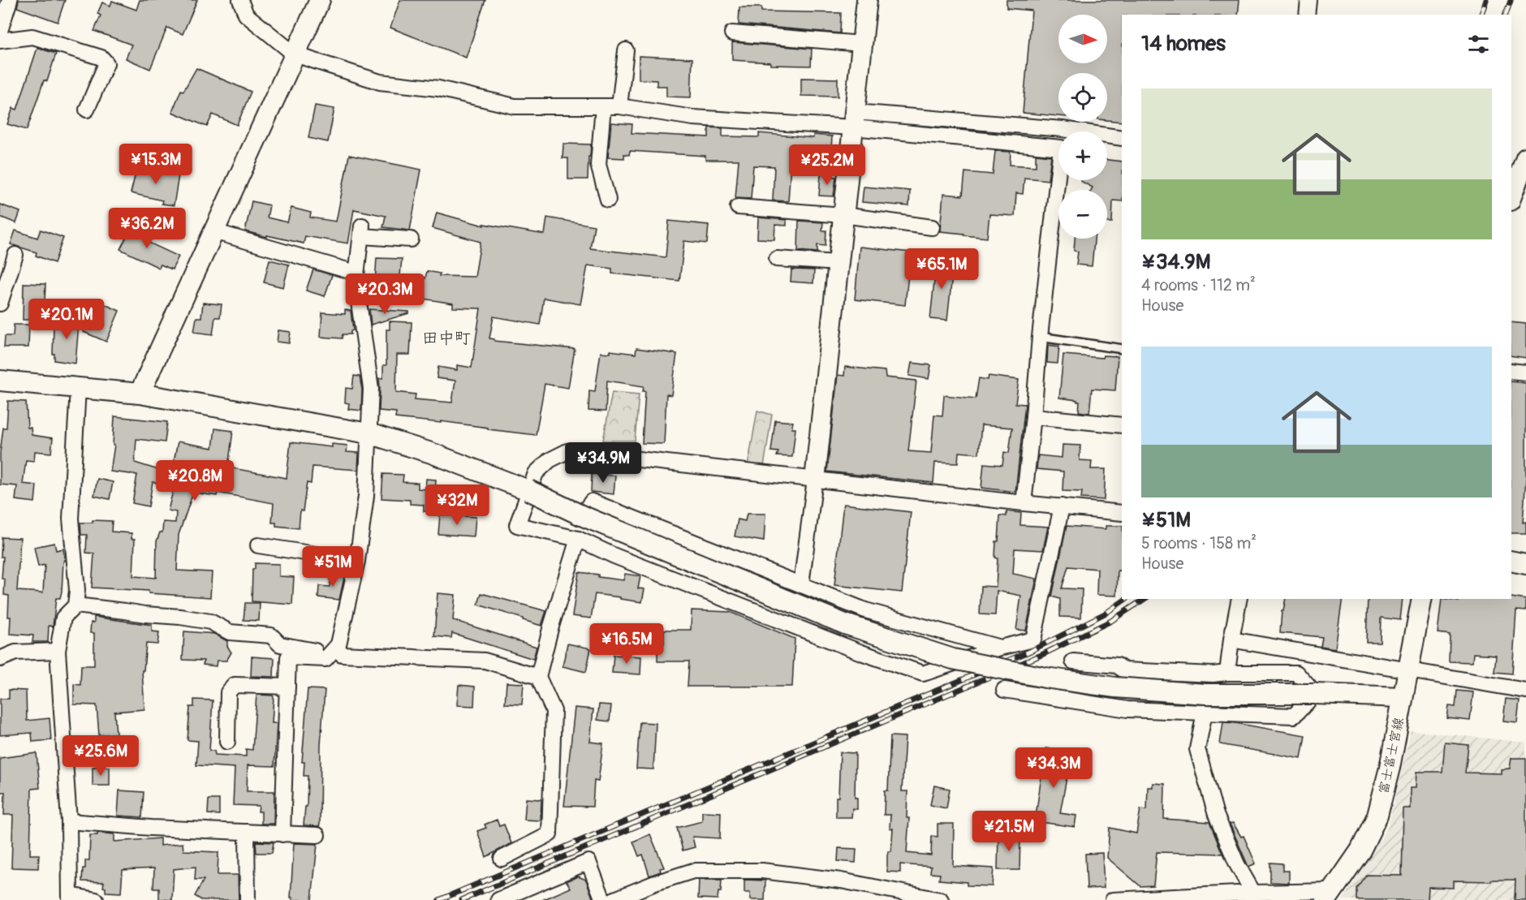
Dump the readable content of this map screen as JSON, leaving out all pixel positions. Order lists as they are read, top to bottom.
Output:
{
  "streets": {
    "street": ["富士富士宮線"]
  },
  "districts": ["田中町"],
  "north": "right",
  "page": {
    "map_buttons": ["+", "−"],
    "heading": "14 homes",
    "list": [
      {
        "name": "¥34.9M",
        "note": "4 rooms · 112 m² · House"
      },
      {
        "name": "¥51M",
        "note": "5 rooms · 158 m² · House"
      }
    ],
    "price": [
      "¥15.3M",
      "¥25.2M",
      "¥36.2M",
      "¥65.1M",
      "¥20.3M",
      "¥20.1M",
      "¥34.9M",
      "¥20.8M",
      "¥32M",
      "¥51M",
      "¥16.5M",
      "¥25.6M",
      "¥34.3M",
      "¥21.5M"
    ]
  }
}
